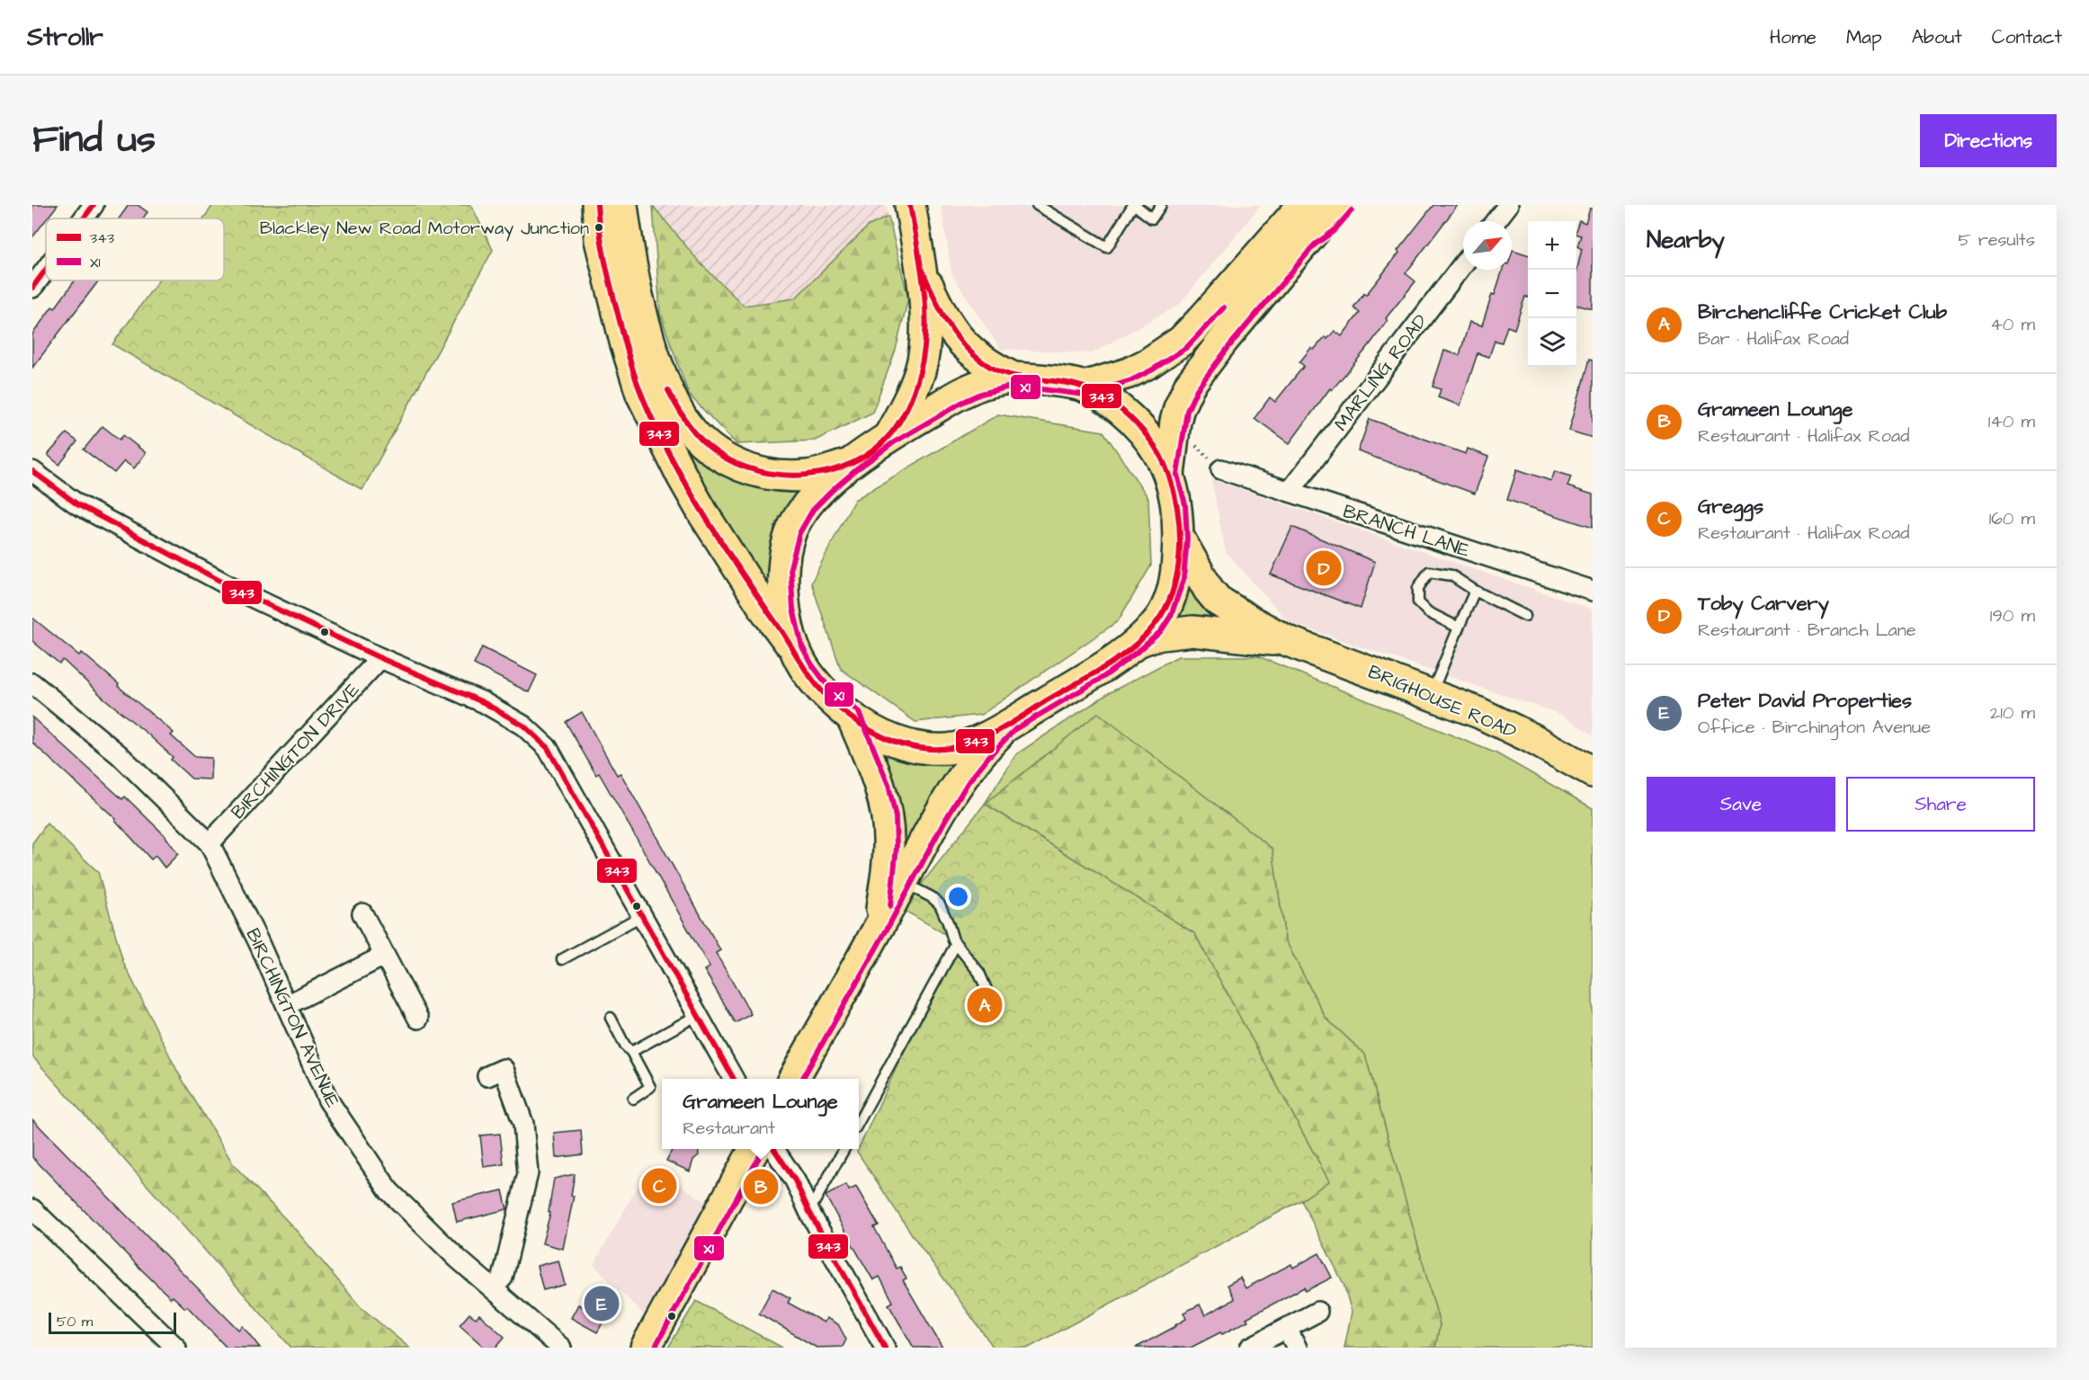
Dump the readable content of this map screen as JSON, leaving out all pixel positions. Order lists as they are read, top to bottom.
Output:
{
  "streets": {
    "main road": ["BRIGHOUSE ROAD"],
    "street": [
      "MARLING ROAD",
      "BRANCH LANE",
      "BIRCHINGTON DRIVE",
      "BIRCHINGTON AVENUE"
    ]
  },
  "crossings": [
    ["MARLING ROAD", "BRANCH LANE"],
    ["BIRCHINGTON DRIVE", "BIRCHINGTON AVENUE"]
  ],
  "places": ["Blackley New Road Motorway Junction"],
  "lines": ["transit line 343", "transit line X1"],
  "legend": ["343", "X1"],
  "scale_bar": "50 m",
  "north": "top right",
  "page": {
    "header": "Strollr",
    "nav": [
      "Home",
      "Map",
      "About",
      "Contact"
    ],
    "title": "Find us",
    "buttons": [
      "Directions",
      ["Save", "Share"]
    ],
    "heading": ["Nearby", "5 results"],
    "map_buttons": ["+", "−"],
    "list": [
      {
        "mark": "A",
        "name": "Birchencliffe Cricket Club",
        "note": "Bar · Halifax Road",
        "value": "40 m"
      },
      {
        "mark": "B",
        "name": "Grameen Lounge",
        "note": "Restaurant · Halifax Road",
        "value": "140 m"
      },
      {
        "mark": "C",
        "name": "Greggs",
        "note": "Restaurant · Halifax Road",
        "value": "160 m"
      },
      {
        "mark": "D",
        "name": "Toby Carvery",
        "note": "Restaurant · Branch Lane",
        "value": "190 m"
      },
      {
        "mark": "E",
        "name": "Peter David Properties",
        "note": "Office · Birchington Avenue",
        "value": "210 m"
      }
    ],
    "pins": [
      "D",
      "A",
      "C",
      "B",
      "E"
    ],
    "popup": ["Grameen Lounge", "Restaurant"],
    "scale": "50 m"
  }
}
